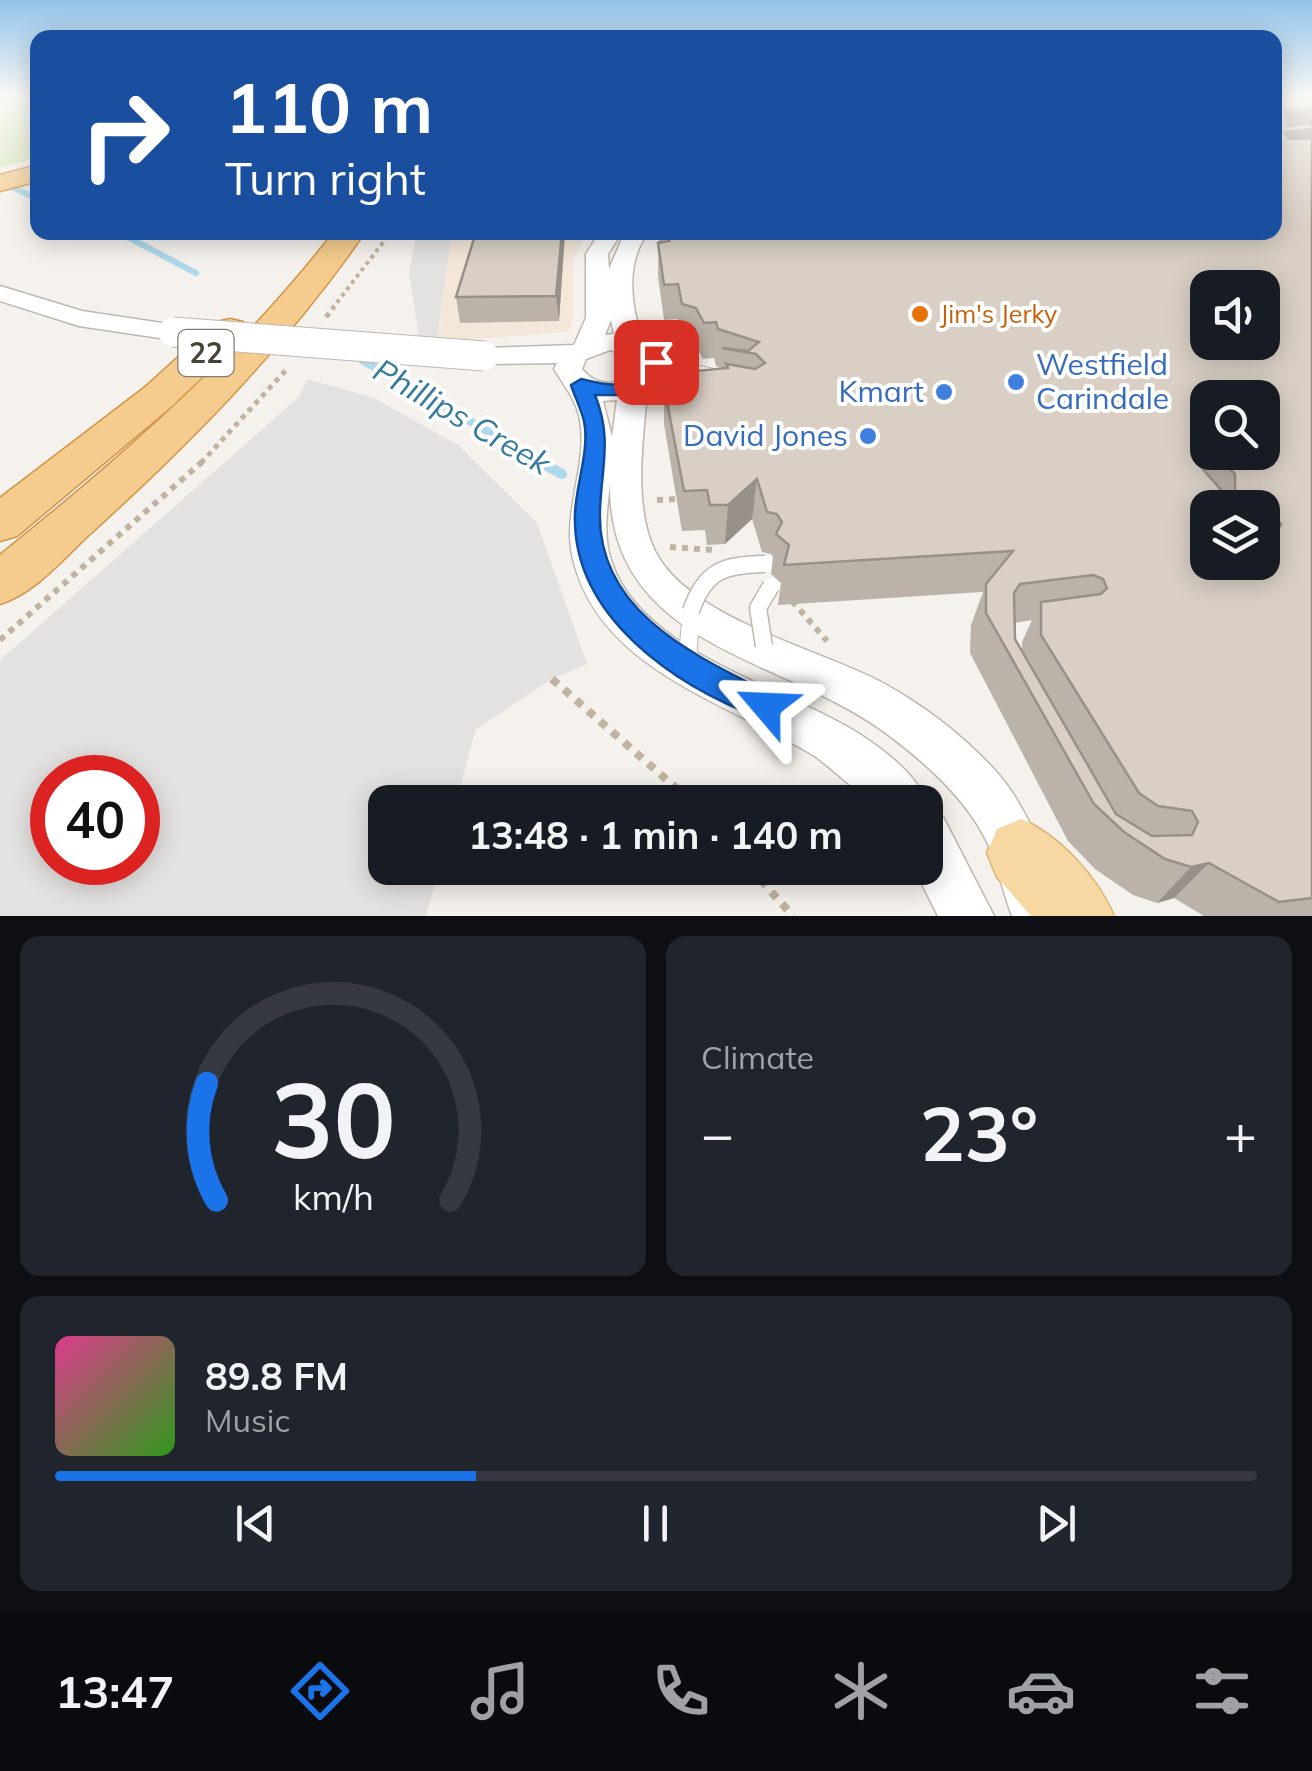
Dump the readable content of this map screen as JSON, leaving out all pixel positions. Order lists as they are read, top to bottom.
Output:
{
  "streets": {
    "highway": ["22"]
  },
  "water": ["Phillips Creek"],
  "places": [
    "Jim's Jerky",
    "Westfield Carindale",
    "Kmart",
    "David Jones"
  ],
  "page": {
    "turn": ["110 m", "Turn right"],
    "limit": "40",
    "trip": "13:48 · 1 min · 140 m",
    "tile": "Climate",
    "heat": ["−", "23°", "+"],
    "song": ["89.8 FM", "Music"],
    "tabs": "13:47",
    "gauge": ["30", "km/h"]
  }
}
